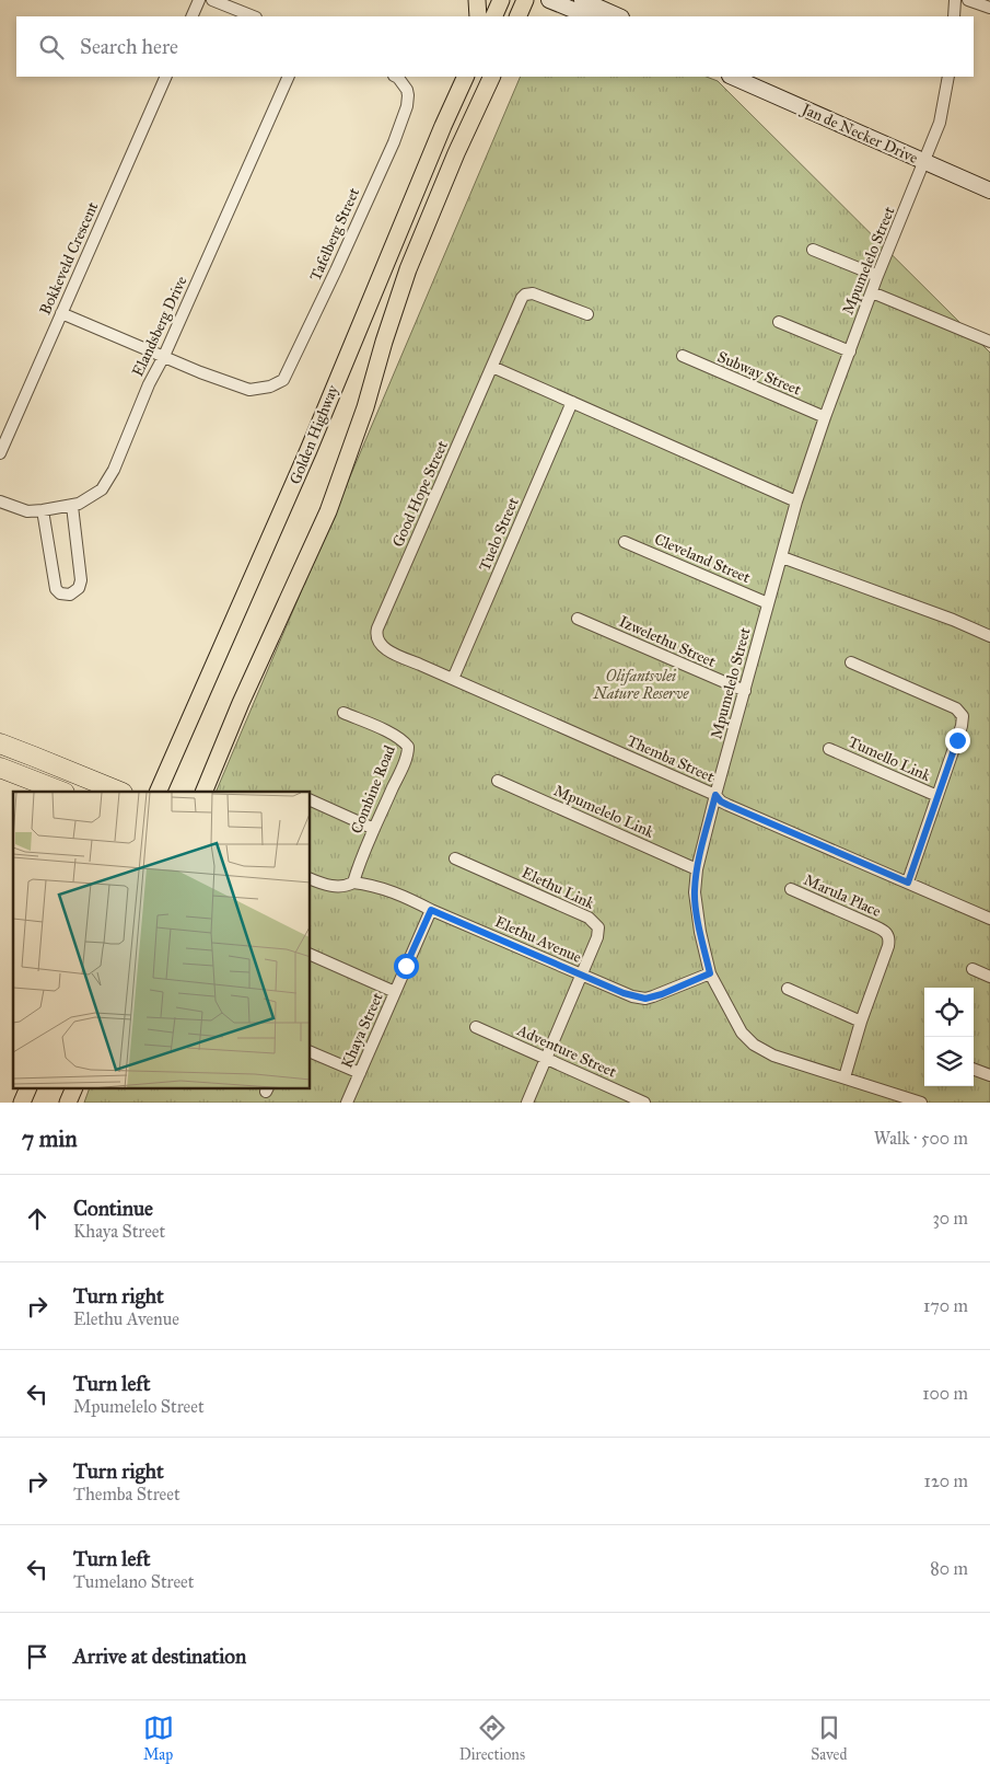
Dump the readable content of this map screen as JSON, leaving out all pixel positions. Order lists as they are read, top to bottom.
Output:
{
  "streets": {
    "main road": ["Jan de Necker Drive", "Golden Highway"],
    "street": [
      "Tafelberg Street",
      "Bokkeveld Crescent",
      "Mpumelelo Street",
      "Elandsberg Drive",
      "Subway Street",
      "Good Hope Street",
      "Tuelo Street",
      "Cleveland Street",
      "Izwelethu Street",
      "Themba Street",
      "Tumello Link",
      "Combine Road",
      "Mpumelelo Link",
      "Elethu Link",
      "Marula Place",
      "Elethu Avenue",
      "Khaya Street",
      "Adventure Street"
    ]
  },
  "crossings": [
    ["Jan de Necker Drive", "Mpumelelo Street"],
    ["Tafelberg Street", "Elandsberg Drive"],
    ["Mpumelelo Street", "Subway Street"],
    ["Mpumelelo Street", "Cleveland Street"],
    ["Mpumelelo Street", "Izwelethu Street"],
    ["Mpumelelo Street", "Themba Street"],
    ["Mpumelelo Street", "Mpumelelo Link"],
    ["Mpumelelo Street", "Marula Place"],
    ["Mpumelelo Street", "Elethu Avenue"],
    ["Good Hope Street", "Themba Street"],
    ["Tuelo Street", "Themba Street"],
    ["Combine Road", "Elethu Avenue"],
    ["Elethu Link", "Elethu Avenue"],
    ["Elethu Avenue", "Khaya Street"]
  ],
  "parks": ["Olifantsvlei Nature Reserve"],
  "page": {
    "search": "Search here",
    "heading": ["7 min", "Walk · 500 m"],
    "list": [
      ["Continue", "Khaya Street", "30 m"],
      ["Turn right", "Elethu Avenue", "170 m"],
      ["Turn left", "Mpumelelo Street", "100 m"],
      ["Turn right", "Themba Street", "120 m"],
      ["Turn left", "Tumelano Street", "80 m"],
      "Arrive at destination"
    ],
    "nav": ["Map", "Directions", "Saved"]
  }
}
